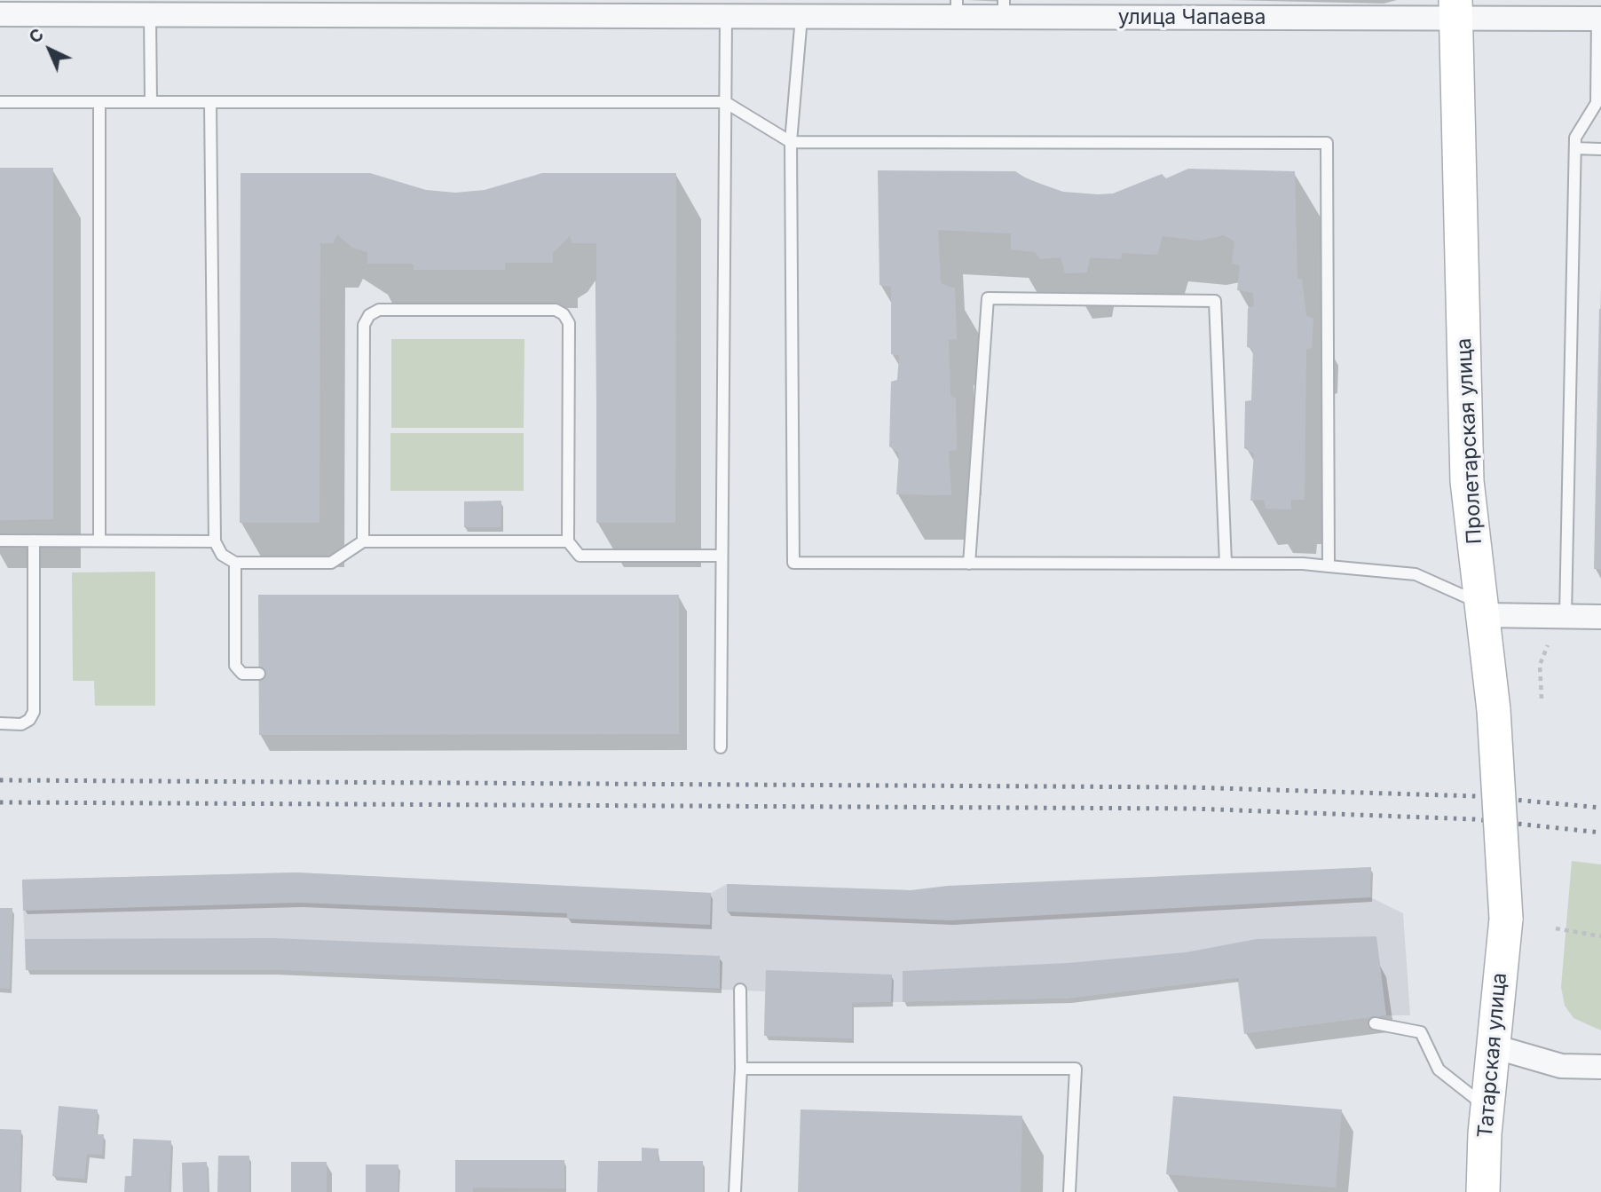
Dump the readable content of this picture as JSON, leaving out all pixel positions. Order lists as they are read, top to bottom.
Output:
{
  "streets": {
    "street": ["улица Чапаева", "Пролетарская улица", "Татарская улица"]
  },
  "crossings": [
    ["улица Чапаева", "Пролетарская улица"],
    ["Пролетарская улица", "Татарская улица"]
  ],
  "north": "top left"
}
